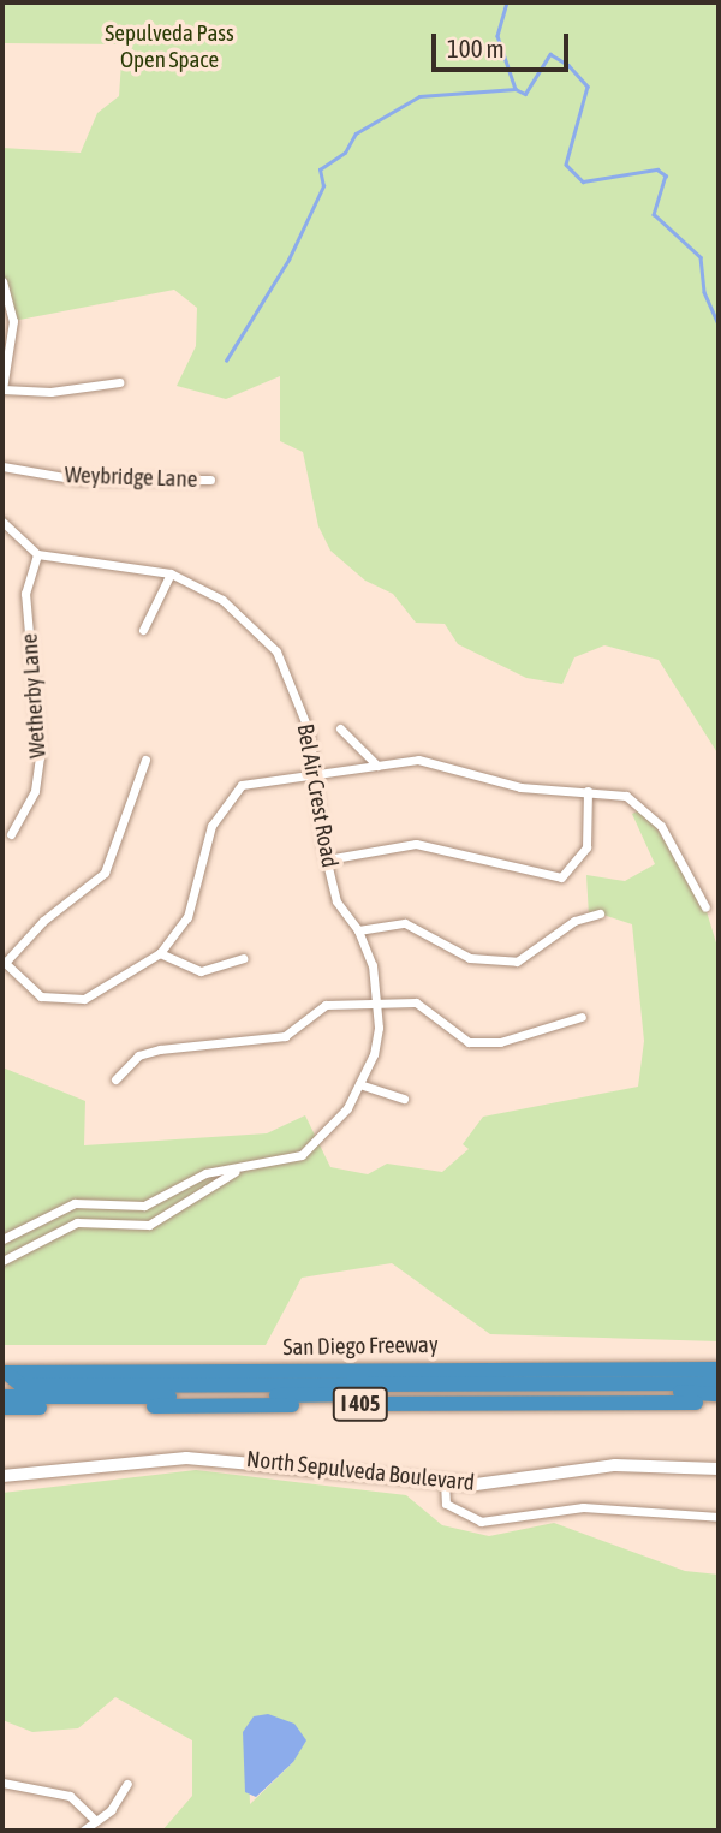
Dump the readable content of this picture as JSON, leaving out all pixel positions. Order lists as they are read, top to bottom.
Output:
{
  "streets": {
    "highway": ["San Diego Freeway", "I 405"],
    "main road": ["North Sepulveda Boulevard"],
    "street": ["Weybridge Lane", "Wetherby Lane", "Bel Air Crest Road"]
  },
  "crossings": [
    ["Wetherby Lane", "Bel Air Crest Road"]
  ],
  "parks": ["Sepulveda Pass Open Space"],
  "scale_bar": "100 m"
}
